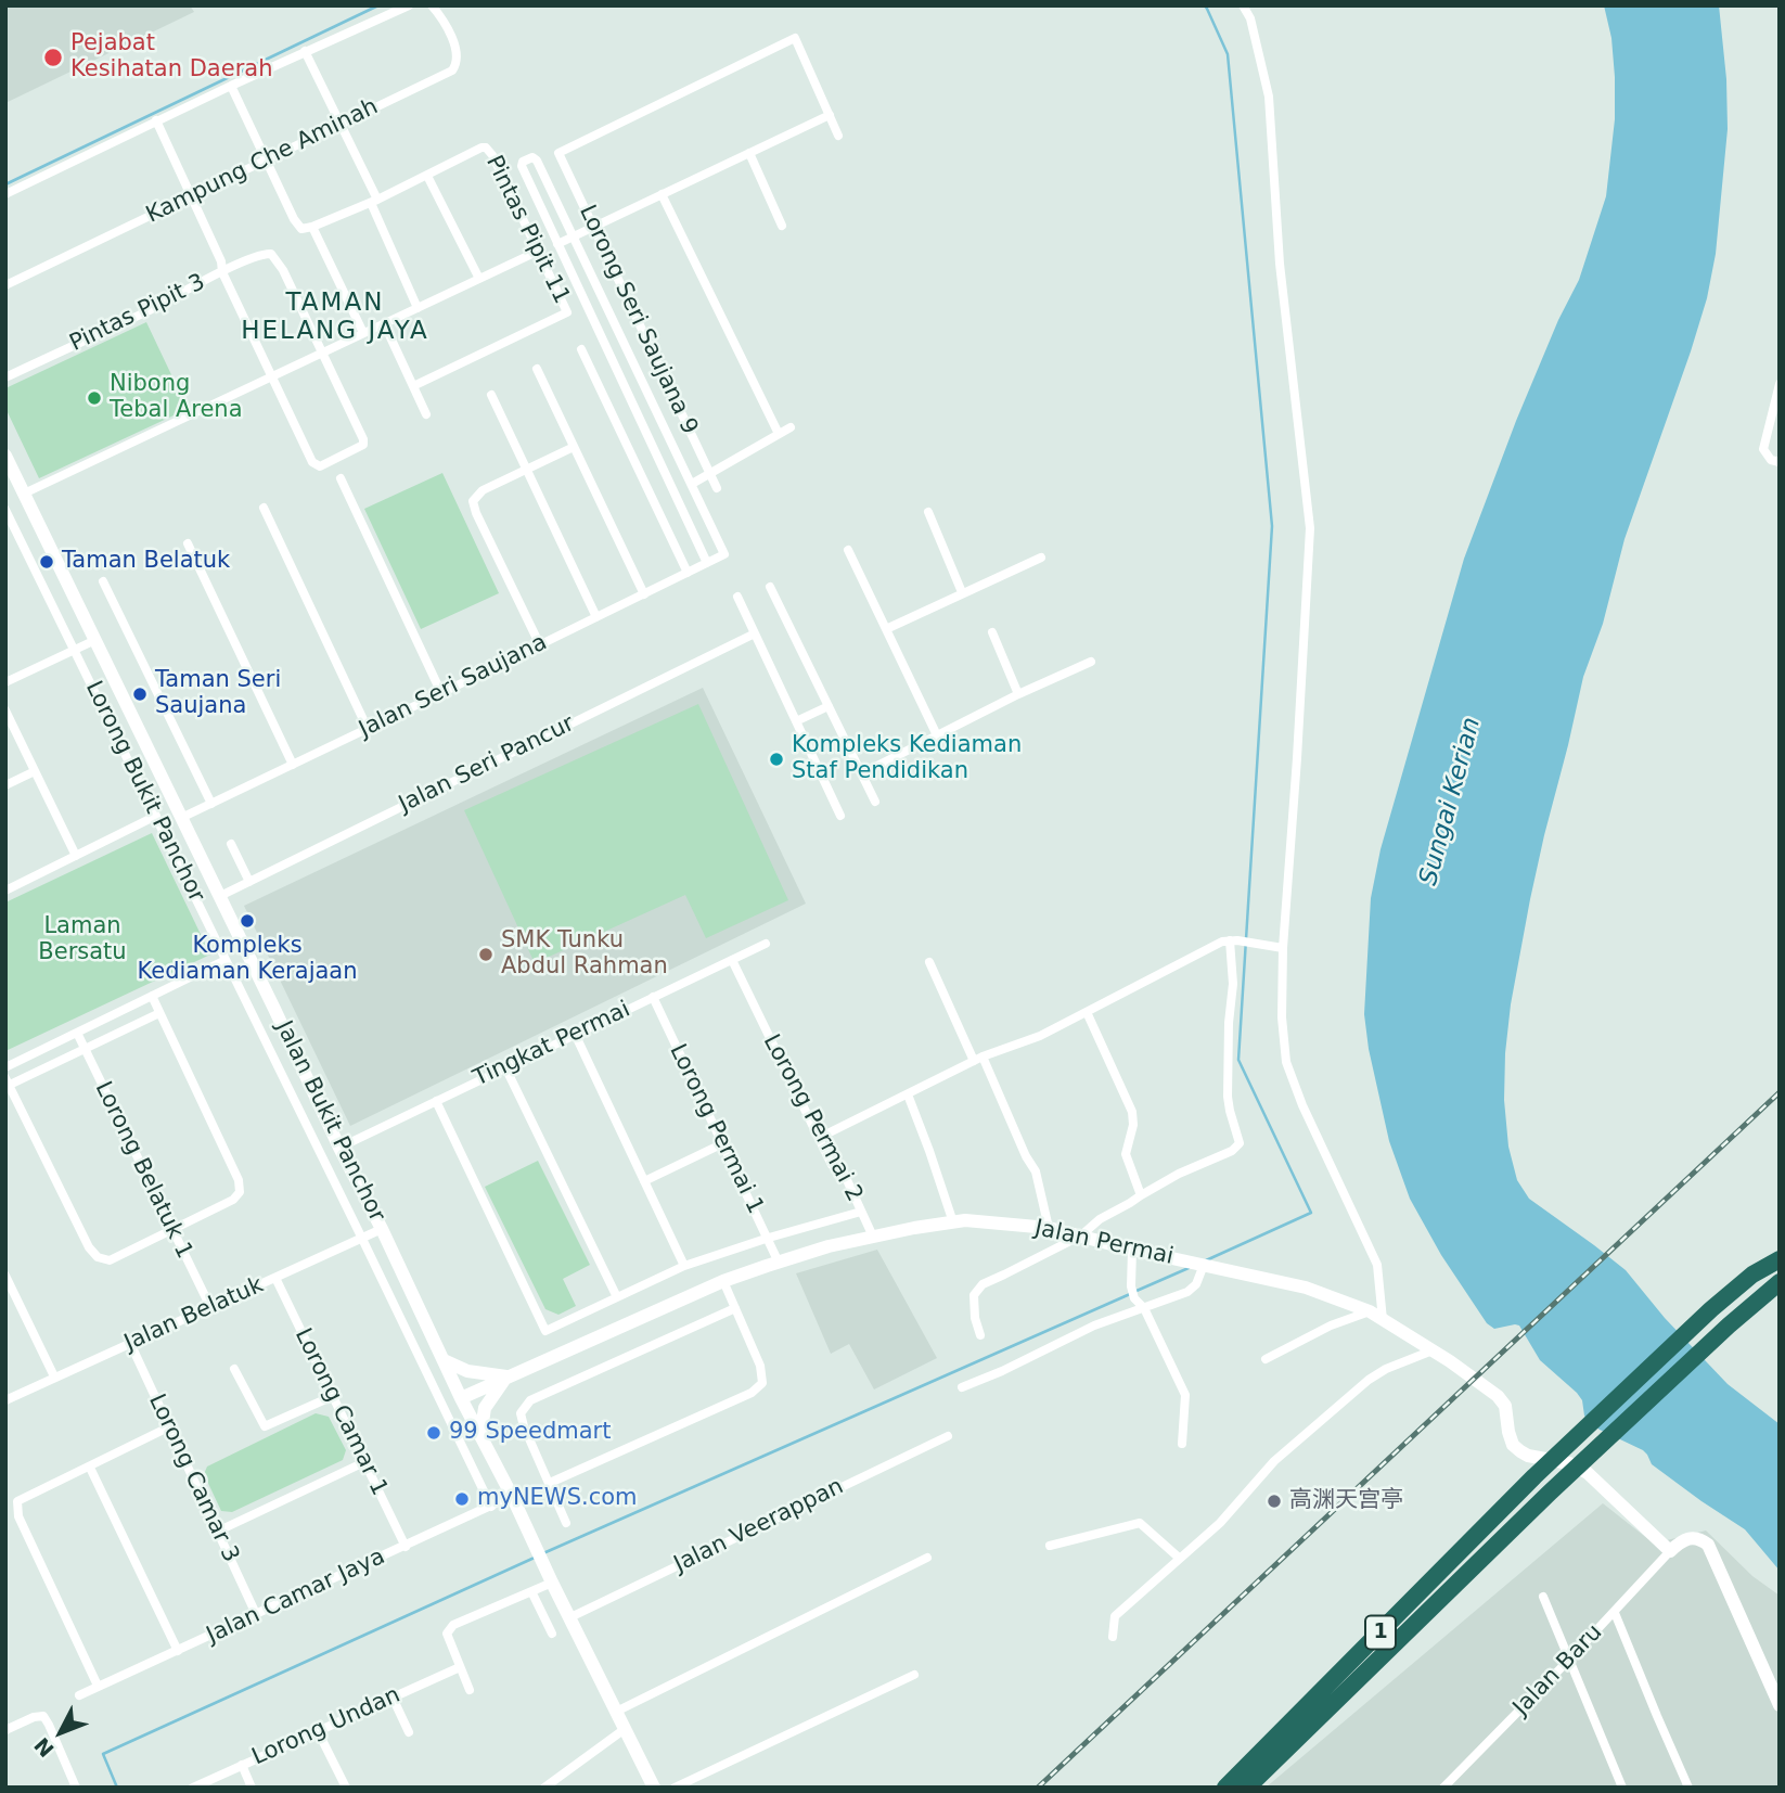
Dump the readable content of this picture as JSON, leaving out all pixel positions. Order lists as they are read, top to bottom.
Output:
{
  "streets": {
    "highway": ["1"],
    "main road": ["Jalan Bukit Panchor", "Jalan Permai"],
    "street": [
      "Kampung Che Aminah",
      "Pintas Pipit 11",
      "Pintas Pipit 3",
      "Lorong Seri Saujana 9",
      "Jalan Seri Saujana",
      "Jalan Seri Pancur",
      "Lorong Bukit Panchor",
      "Tingkat Permai",
      "Lorong Permai 2",
      "Lorong Permai 1",
      "Lorong Belatuk 1",
      "Jalan Belatuk",
      "Lorong Camar 1",
      "Lorong Camar 3",
      "Jalan Veerappan",
      "Jalan Camar Jaya",
      "Jalan Baru",
      "Lorong Undan"
    ]
  },
  "crossings": [
    ["Jalan Seri Saujana", "Jalan Bukit Panchor"],
    ["Jalan Seri Pancur", "Jalan Bukit Panchor"],
    ["Lorong Bukit Panchor", "Jalan Bukit Panchor"],
    ["Lorong Bukit Panchor", "Jalan Belatuk"],
    ["Tingkat Permai", "Lorong Permai 2"],
    ["Tingkat Permai", "Jalan Bukit Panchor"],
    ["Tingkat Permai", "Lorong Permai 1"],
    ["Lorong Permai 2", "Jalan Permai"],
    ["Jalan Bukit Panchor", "Jalan Permai"],
    ["Jalan Bukit Panchor", "Jalan Belatuk"],
    ["Jalan Bukit Panchor", "Jalan Veerappan"],
    ["Jalan Bukit Panchor", "Jalan Camar Jaya"],
    ["Lorong Permai 1", "Jalan Permai"],
    ["Lorong Belatuk 1", "Jalan Belatuk"],
    ["Jalan Permai", "Jalan Baru"],
    ["Jalan Belatuk", "Lorong Camar 1"],
    ["Jalan Belatuk", "Lorong Camar 3"],
    ["Lorong Camar 1", "Jalan Camar Jaya"],
    ["Lorong Camar 3", "Jalan Camar Jaya"]
  ],
  "districts": ["TAMAN HELANG JAYA"],
  "water": ["Sungai Kerian"],
  "parks": ["Laman Bersatu"],
  "places": [
    "Pejabat Kesihatan Daerah",
    "Nibong Tebal Arena",
    "Taman Belatuk",
    "Taman Seri Saujana",
    "Kompleks Kediaman Staf Pendidikan",
    "Kompleks Kediaman Kerajaan",
    "SMK Tunku Abdul Rahman",
    "99 Speedmart",
    "myNEWS.com",
    "高渊天宫亭"
  ],
  "north": "bottom left"
}
